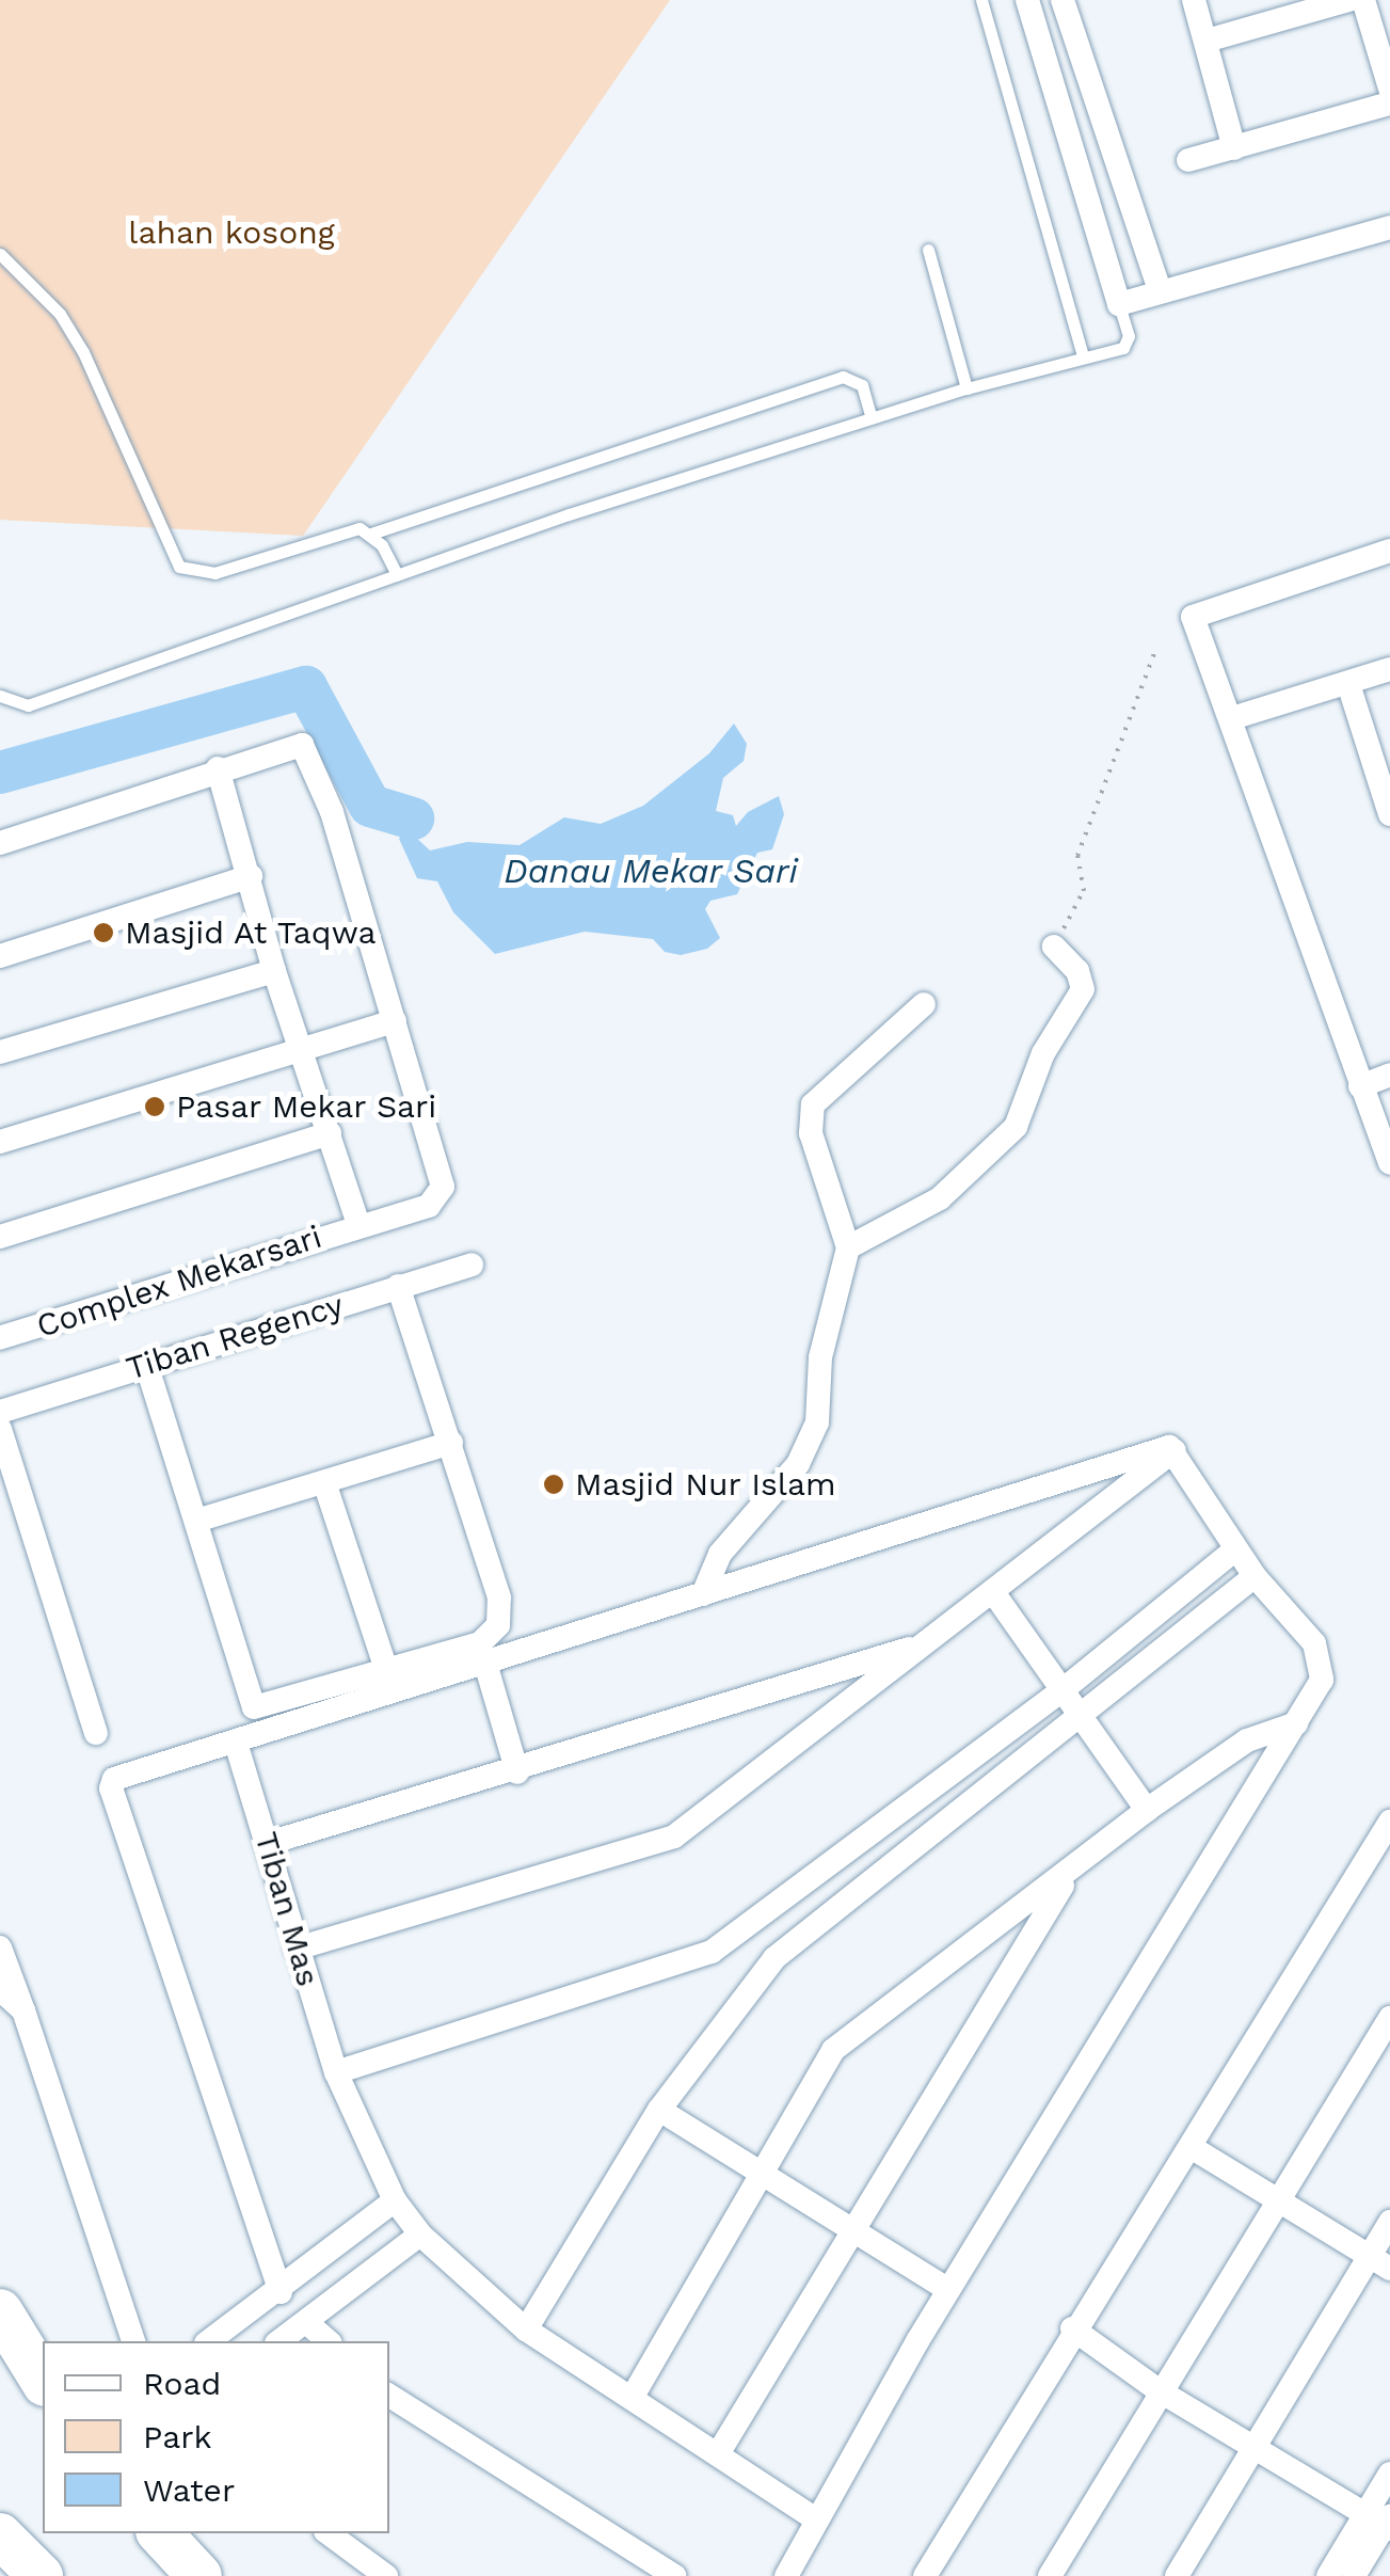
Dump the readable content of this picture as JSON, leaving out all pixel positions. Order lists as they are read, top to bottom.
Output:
{
  "streets": {
    "street": ["Complex Mekarsari", "Tiban Regency", "Tiban Mas"]
  },
  "water": ["Danau Mekar Sari"],
  "parks": ["lahan kosong"],
  "places": ["Masjid At Taqwa", "Pasar Mekar Sari", "Masjid Nur Islam"],
  "legend": ["Road", "Park", "Water"]
}
